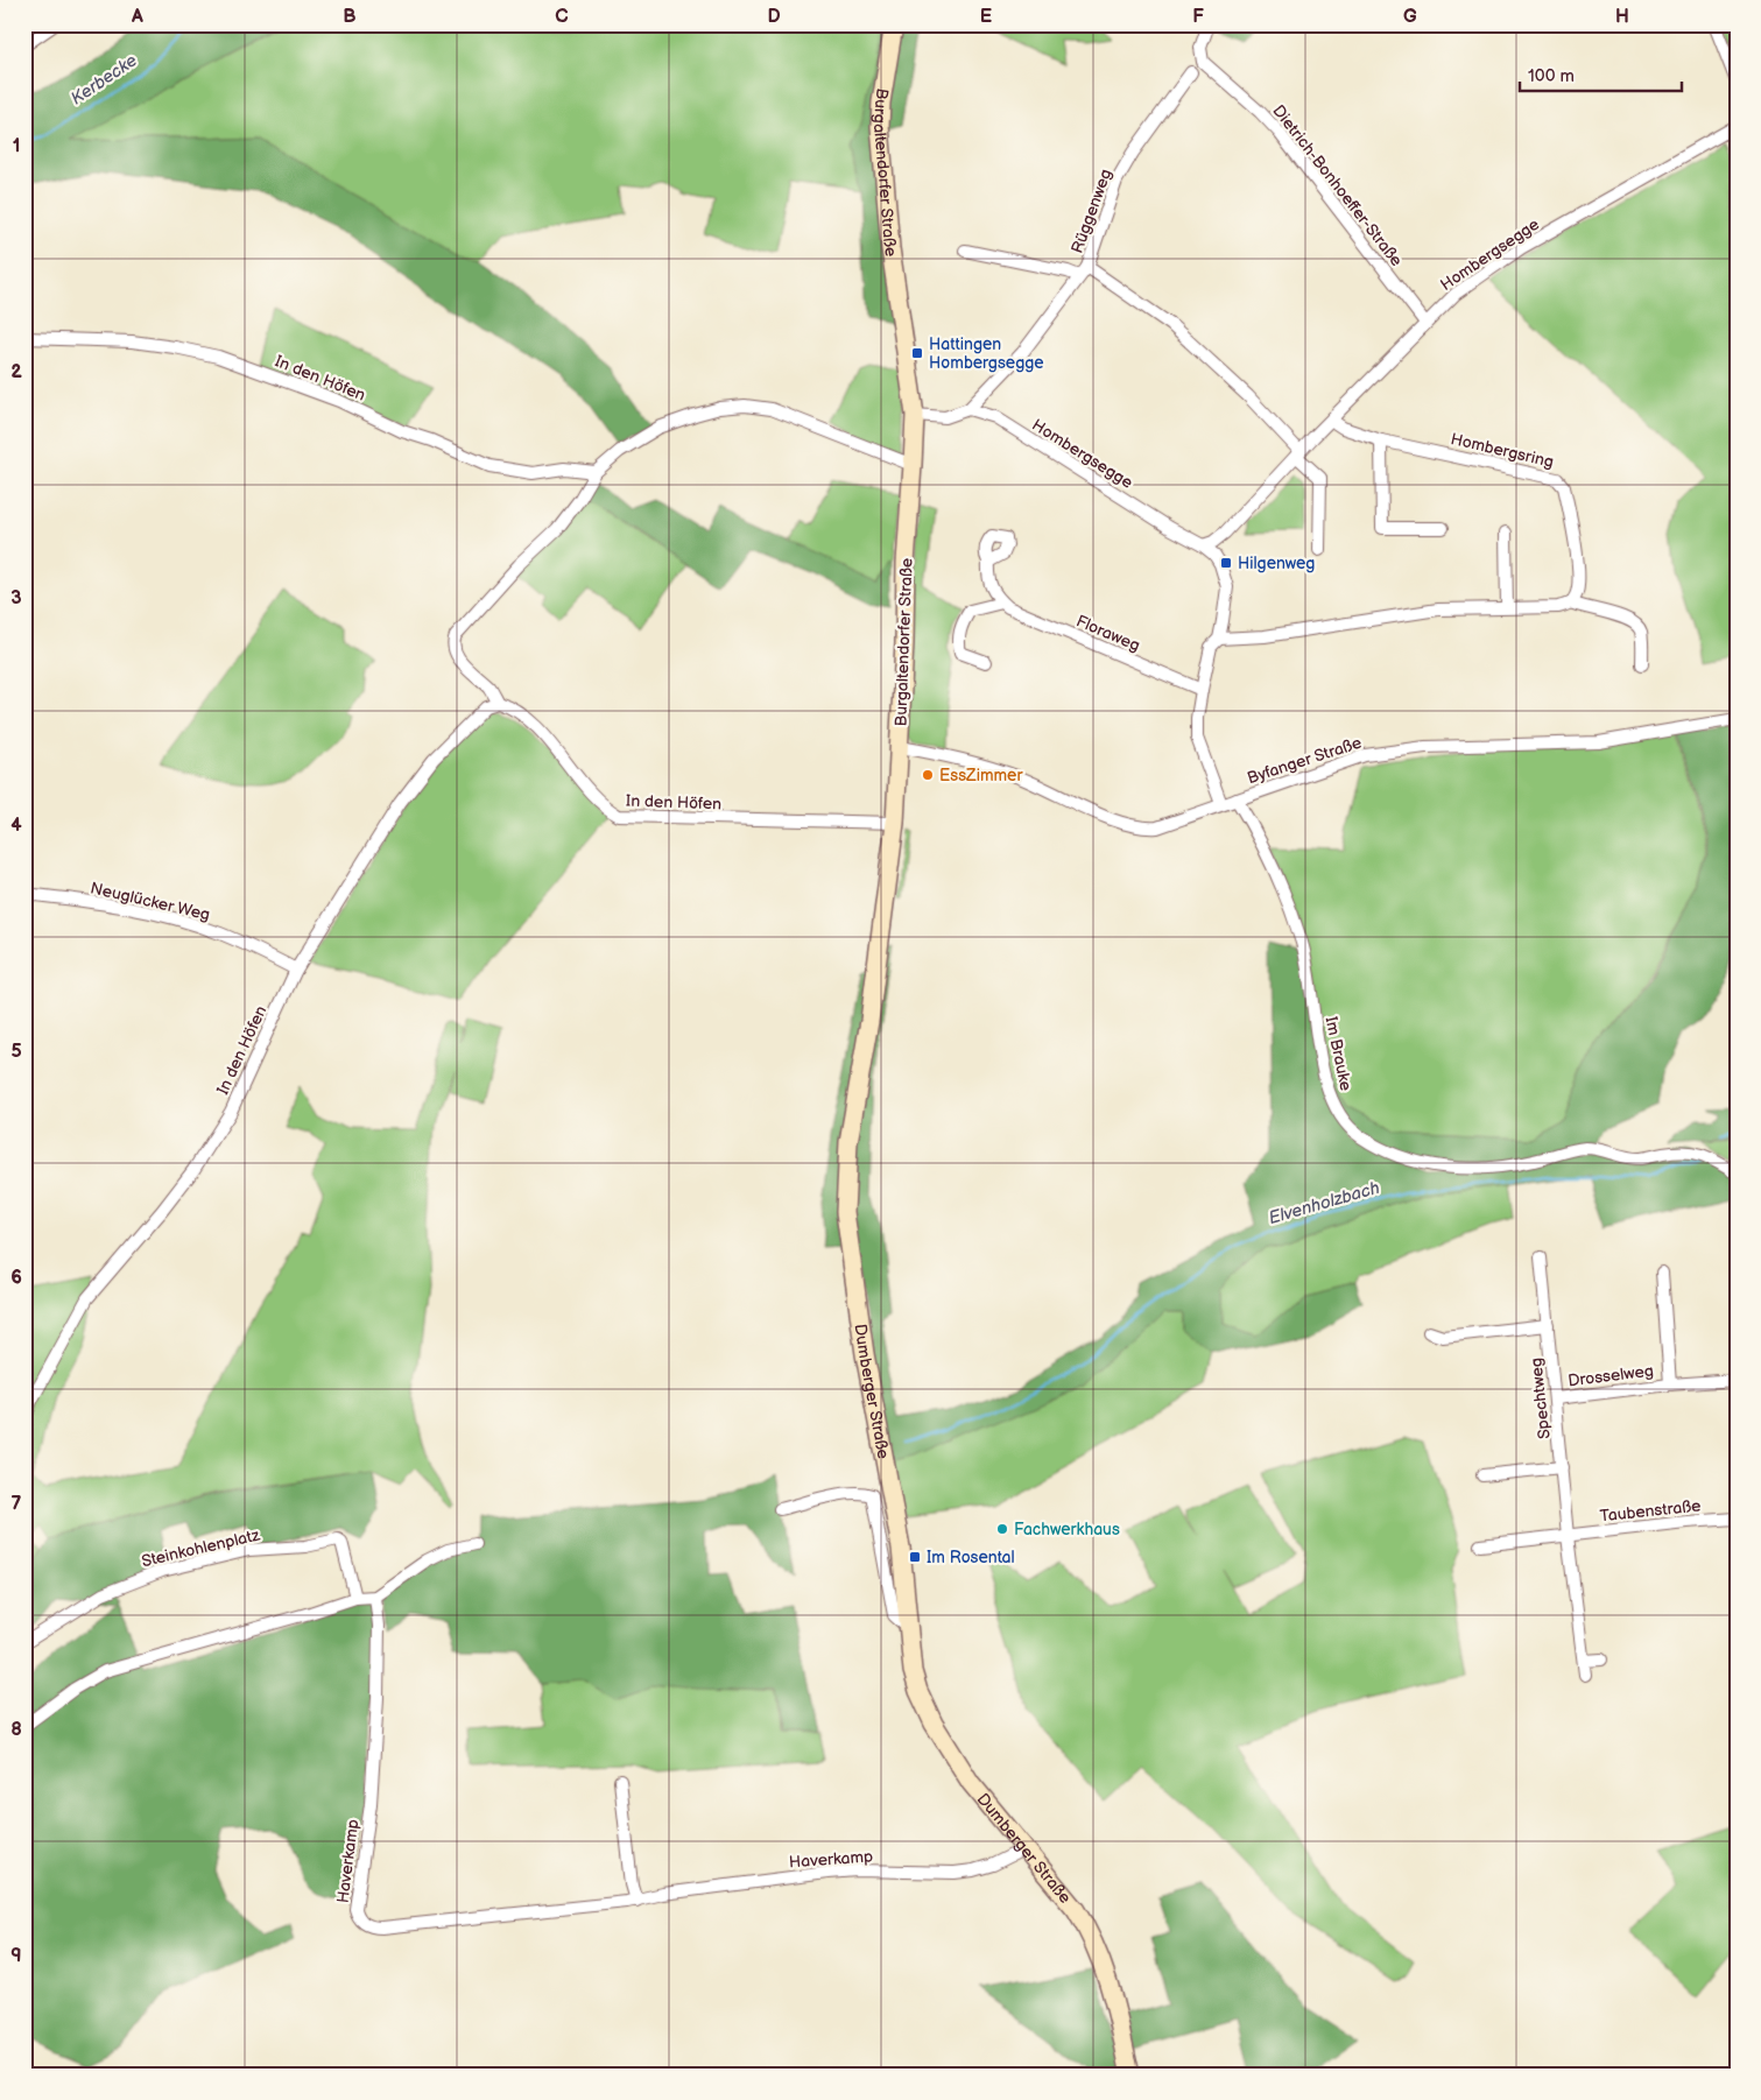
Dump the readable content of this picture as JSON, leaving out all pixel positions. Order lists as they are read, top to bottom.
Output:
{
  "streets": {
    "main road": ["Burgaltendorfer Straße", "Dumberger Straße"],
    "street": [
      "Dietrich-Bonhoeffer-Straße",
      "Rüggenweg",
      "Hombergsegge",
      "In den Höfen",
      "Hombergsring",
      "Floraweg",
      "Byfanger Straße",
      "Neuglücker Weg",
      "Im Brauke",
      "Drosselweg",
      "Spechtweg",
      "Taubenstraße",
      "Steinkohlenplatz",
      "Haverkamp"
    ]
  },
  "crossings": [
    ["Burgaltendorfer Straße", "In den Höfen"],
    ["Burgaltendorfer Straße", "Byfanger Straße"],
    ["Burgaltendorfer Straße", "Dumberger Straße"],
    ["Dietrich-Bonhoeffer-Straße", "Hombergsegge"],
    ["Rüggenweg", "Hombergsegge"],
    ["Hombergsegge", "Hombergsring"],
    ["In den Höfen", "Neuglücker Weg"],
    ["Byfanger Straße", "Im Brauke"],
    ["Drosselweg", "Spechtweg"],
    ["Dumberger Straße", "Haverkamp"],
    ["Spechtweg", "Taubenstraße"]
  ],
  "water": ["Kerbecke", "Elvenholzbach"],
  "places": {
    "transit": ["Hattingen Hombergsegge", "Hilgenweg", "Im Rosental"],
    "other": ["EssZimmer", "Fachwerkhaus"]
  },
  "scale_bar": "100 m",
  "grid": {
    "columns": [
      "A",
      "B",
      "C",
      "D",
      "E",
      "F",
      "G",
      "H"
    ],
    "rows": [
      "1",
      "2",
      "3",
      "4",
      "5",
      "6",
      "7",
      "8",
      "9"
    ]
  }
}
